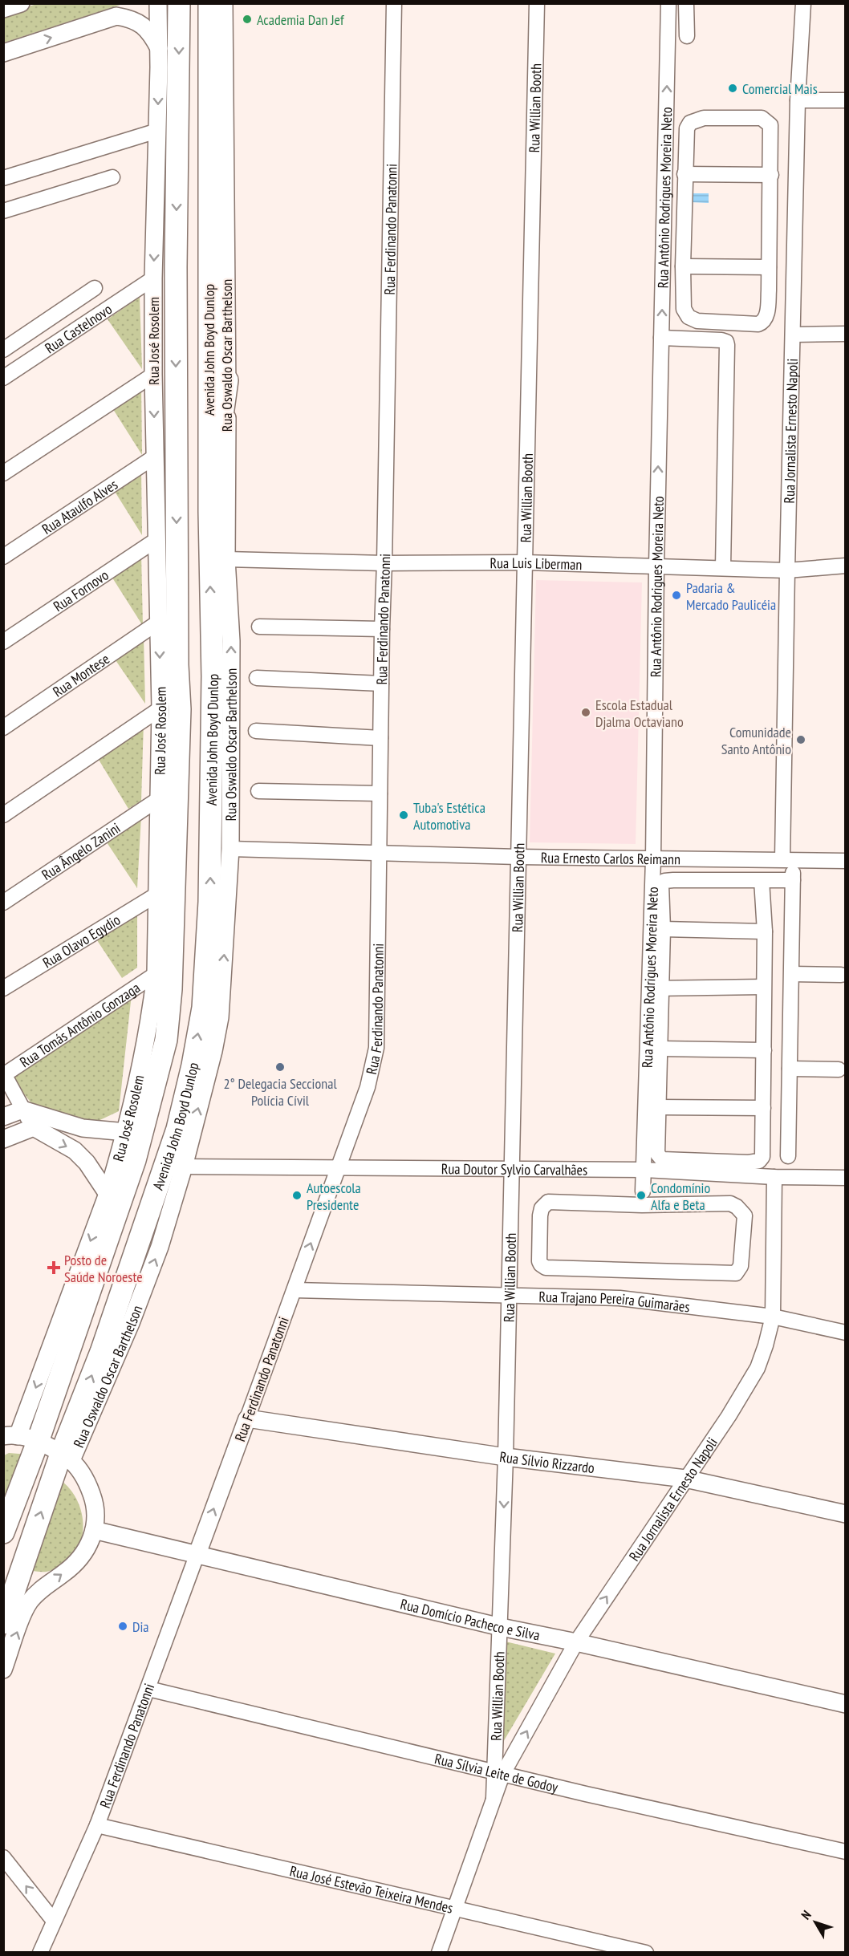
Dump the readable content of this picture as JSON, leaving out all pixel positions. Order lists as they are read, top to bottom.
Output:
{
  "streets": {
    "main road": ["Avenida John Boyd Dunlop"],
    "street": [
      "Rua Willian Booth",
      "Rua Antônio Rodrigues Moreira Neto",
      "Rua Ferdinando Panatonni",
      "Rua Castelnovo",
      "Rua José Rosolem",
      "Rua Oswaldo Oscar Barthelson",
      "Rua Jornalista Ernesto Napoli",
      "Rua Ataulfo Alves",
      "Rua Luis Liberman",
      "Rua Fornovo",
      "Rua Montese",
      "Rua Ângelo Zanini",
      "Rua Ernesto Carlos Reimann",
      "Rua Olavo Egydio",
      "Rua Tomás Antônio Gonzaga",
      "Rua Doutor Sylvio Carvalhães",
      "Rua Trajano Pereira Guimarães",
      "Rua Sílvio Rizzardo",
      "Rua Domício Pacheco e Silva",
      "Rua Sílvia Leite de Godoy",
      "Rua José Estevão Teixeira Mendes"
    ]
  },
  "crossings": [
    ["Rua Willian Booth", "Rua Jornalista Ernesto Napoli"],
    ["Rua Willian Booth", "Rua Luis Liberman"],
    ["Rua Willian Booth", "Rua Ernesto Carlos Reimann"],
    ["Rua Willian Booth", "Rua Doutor Sylvio Carvalhães"],
    ["Rua Willian Booth", "Rua Trajano Pereira Guimarães"],
    ["Rua Willian Booth", "Rua Sílvio Rizzardo"],
    ["Rua Willian Booth", "Rua Domício Pacheco e Silva"],
    ["Rua Willian Booth", "Rua Sílvia Leite de Godoy"],
    ["Rua Antônio Rodrigues Moreira Neto", "Rua Luis Liberman"],
    ["Rua Antônio Rodrigues Moreira Neto", "Rua Ernesto Carlos Reimann"],
    ["Rua Antônio Rodrigues Moreira Neto", "Rua Doutor Sylvio Carvalhães"],
    ["Rua Ferdinando Panatonni", "Rua Luis Liberman"],
    ["Rua Ferdinando Panatonni", "Rua Ernesto Carlos Reimann"],
    ["Rua Ferdinando Panatonni", "Rua Doutor Sylvio Carvalhães"],
    ["Rua Ferdinando Panatonni", "Rua Trajano Pereira Guimarães"],
    ["Rua Ferdinando Panatonni", "Rua Sílvio Rizzardo"],
    ["Rua Ferdinando Panatonni", "Rua Domício Pacheco e Silva"],
    ["Rua Ferdinando Panatonni", "Rua Sílvia Leite de Godoy"],
    ["Rua Ferdinando Panatonni", "Rua José Estevão Teixeira Mendes"],
    ["Rua Castelnovo", "Rua José Rosolem"],
    ["Rua José Rosolem", "Avenida John Boyd Dunlop"],
    ["Rua José Rosolem", "Rua Ataulfo Alves"],
    ["Rua José Rosolem", "Rua Fornovo"],
    ["Rua José Rosolem", "Rua Montese"],
    ["Rua José Rosolem", "Rua Ângelo Zanini"],
    ["Rua José Rosolem", "Rua Olavo Egydio"],
    ["Rua José Rosolem", "Rua Tomás Antônio Gonzaga"],
    ["Avenida John Boyd Dunlop", "Rua Oswaldo Oscar Barthelson"],
    ["Rua Oswaldo Oscar Barthelson", "Rua Luis Liberman"],
    ["Rua Oswaldo Oscar Barthelson", "Rua Ernesto Carlos Reimann"],
    ["Rua Oswaldo Oscar Barthelson", "Rua Doutor Sylvio Carvalhães"],
    ["Rua Jornalista Ernesto Napoli", "Rua Luis Liberman"],
    ["Rua Jornalista Ernesto Napoli", "Rua Ernesto Carlos Reimann"],
    ["Rua Jornalista Ernesto Napoli", "Rua Doutor Sylvio Carvalhães"],
    ["Rua Jornalista Ernesto Napoli", "Rua Trajano Pereira Guimarães"],
    ["Rua Jornalista Ernesto Napoli", "Rua Sílvio Rizzardo"],
    ["Rua Jornalista Ernesto Napoli", "Rua Domício Pacheco e Silva"],
    ["Rua Jornalista Ernesto Napoli", "Rua Sílvia Leite de Godoy"],
    ["Rua Jornalista Ernesto Napoli", "Rua José Estevão Teixeira Mendes"]
  ],
  "one_way": ["Rua José Rosolem", "Rua Oswaldo Oscar Barthelson"],
  "places": {
    "other": [
      "Academia Dan Jef",
      "Comercial Mais",
      "Padaria & Mercado Paulicéia",
      "Escola Estadual Djalma Octaviano",
      "Comunidade Santo Antônio",
      "Tuba's Estética Automotiva",
      "2° Delegacia Seccional Polícia Cívil",
      "Autoescola Presidente",
      "Condomínio Alfa e Beta",
      "Dia"
    ],
    "health": ["Posto de Saúde Noroeste"]
  },
  "north": "top left"
}
